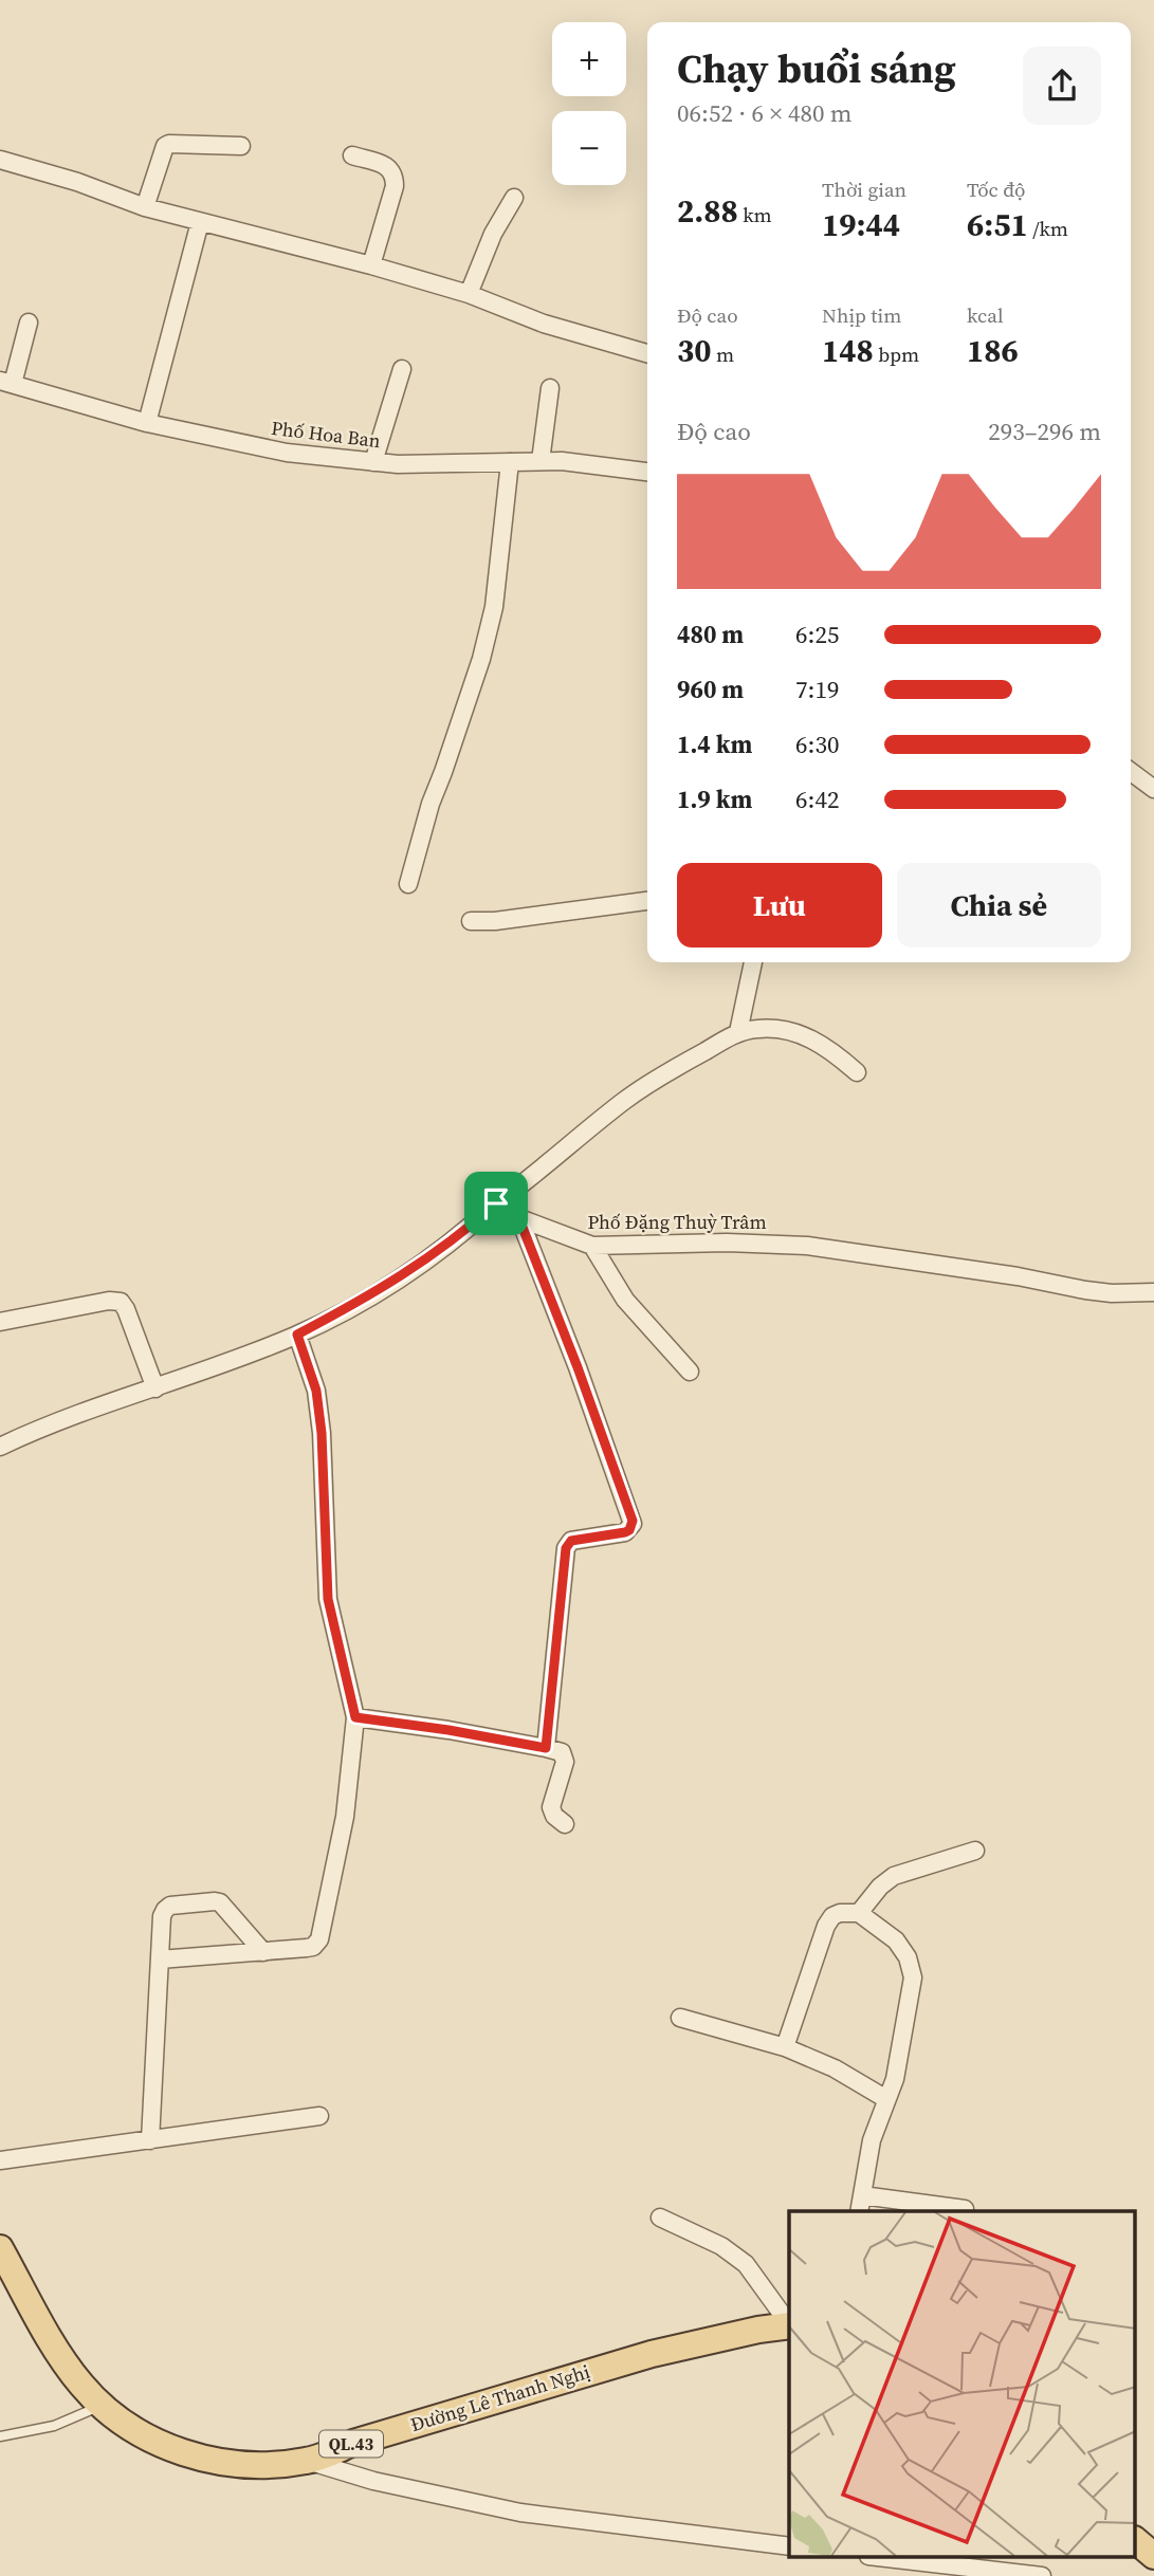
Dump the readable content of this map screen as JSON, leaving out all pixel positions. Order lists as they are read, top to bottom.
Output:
{
  "streets": {
    "main road": ["Đường Lê Thanh Nghị", "QL.43"],
    "street": ["Phố Hoa Ban", "Phố Đặng Thuỳ Trâm"]
  },
  "page": {
    "map_buttons": ["+", "−"],
    "heading": ["Chạy buổi sáng", "06:52 · 6 × 480 m"],
    "stats": [
      ["2.88 km"],
      ["Thời gian", "19:44"],
      ["Tốc độ", "6:51 /km"],
      ["Độ cao", "30 m"],
      ["Nhịp tim", "148 bpm"],
      ["kcal", "186"]
    ],
    "chart": ["Độ cao", "293–296 m"],
    "list": [
      {
        "name": "480 m",
        "note": "6:25"
      },
      {
        "name": "960 m",
        "note": "7:19"
      },
      {
        "name": "1.4 km",
        "note": "6:30"
      },
      {
        "name": "1.9 km",
        "note": "6:42"
      }
    ],
    "buttons": ["Lưu", "Chia sẻ"]
  }
}
